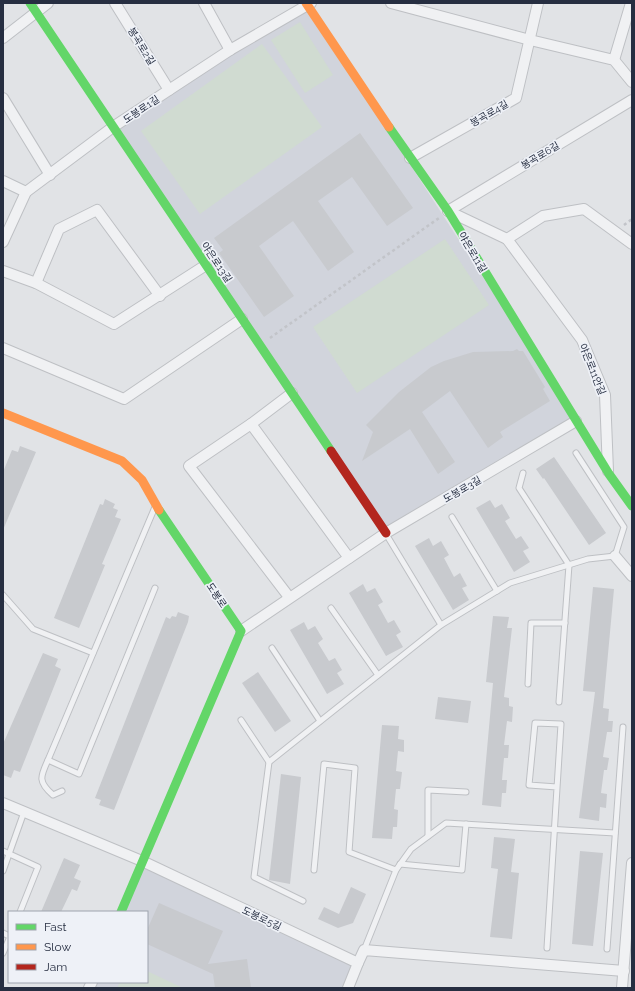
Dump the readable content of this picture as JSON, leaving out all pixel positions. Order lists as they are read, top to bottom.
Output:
{
  "streets": {
    "street": [
      "봉곡로2길",
      "도봉로1길",
      "봉곡로4길",
      "봉곡로6길",
      "야은로11길",
      "야은로13길",
      "야은로11안길",
      "도봉로3길",
      "도봉로",
      "도봉로5길"
    ]
  },
  "crossings": [
    ["봉곡로2길", "도봉로1길"],
    ["도봉로1길", "야은로11길"],
    ["도봉로1길", "야은로13길"],
    ["봉곡로4길", "야은로11길"],
    ["봉곡로6길", "야은로11길"],
    ["봉곡로6길", "야은로11안길"],
    ["야은로11길", "야은로11안길"],
    ["야은로11길", "도봉로3길"],
    ["야은로13길", "도봉로3길"],
    ["도봉로3길", "도봉로"]
  ],
  "legend": ["Fast", "Slow", "Jam"]
}
